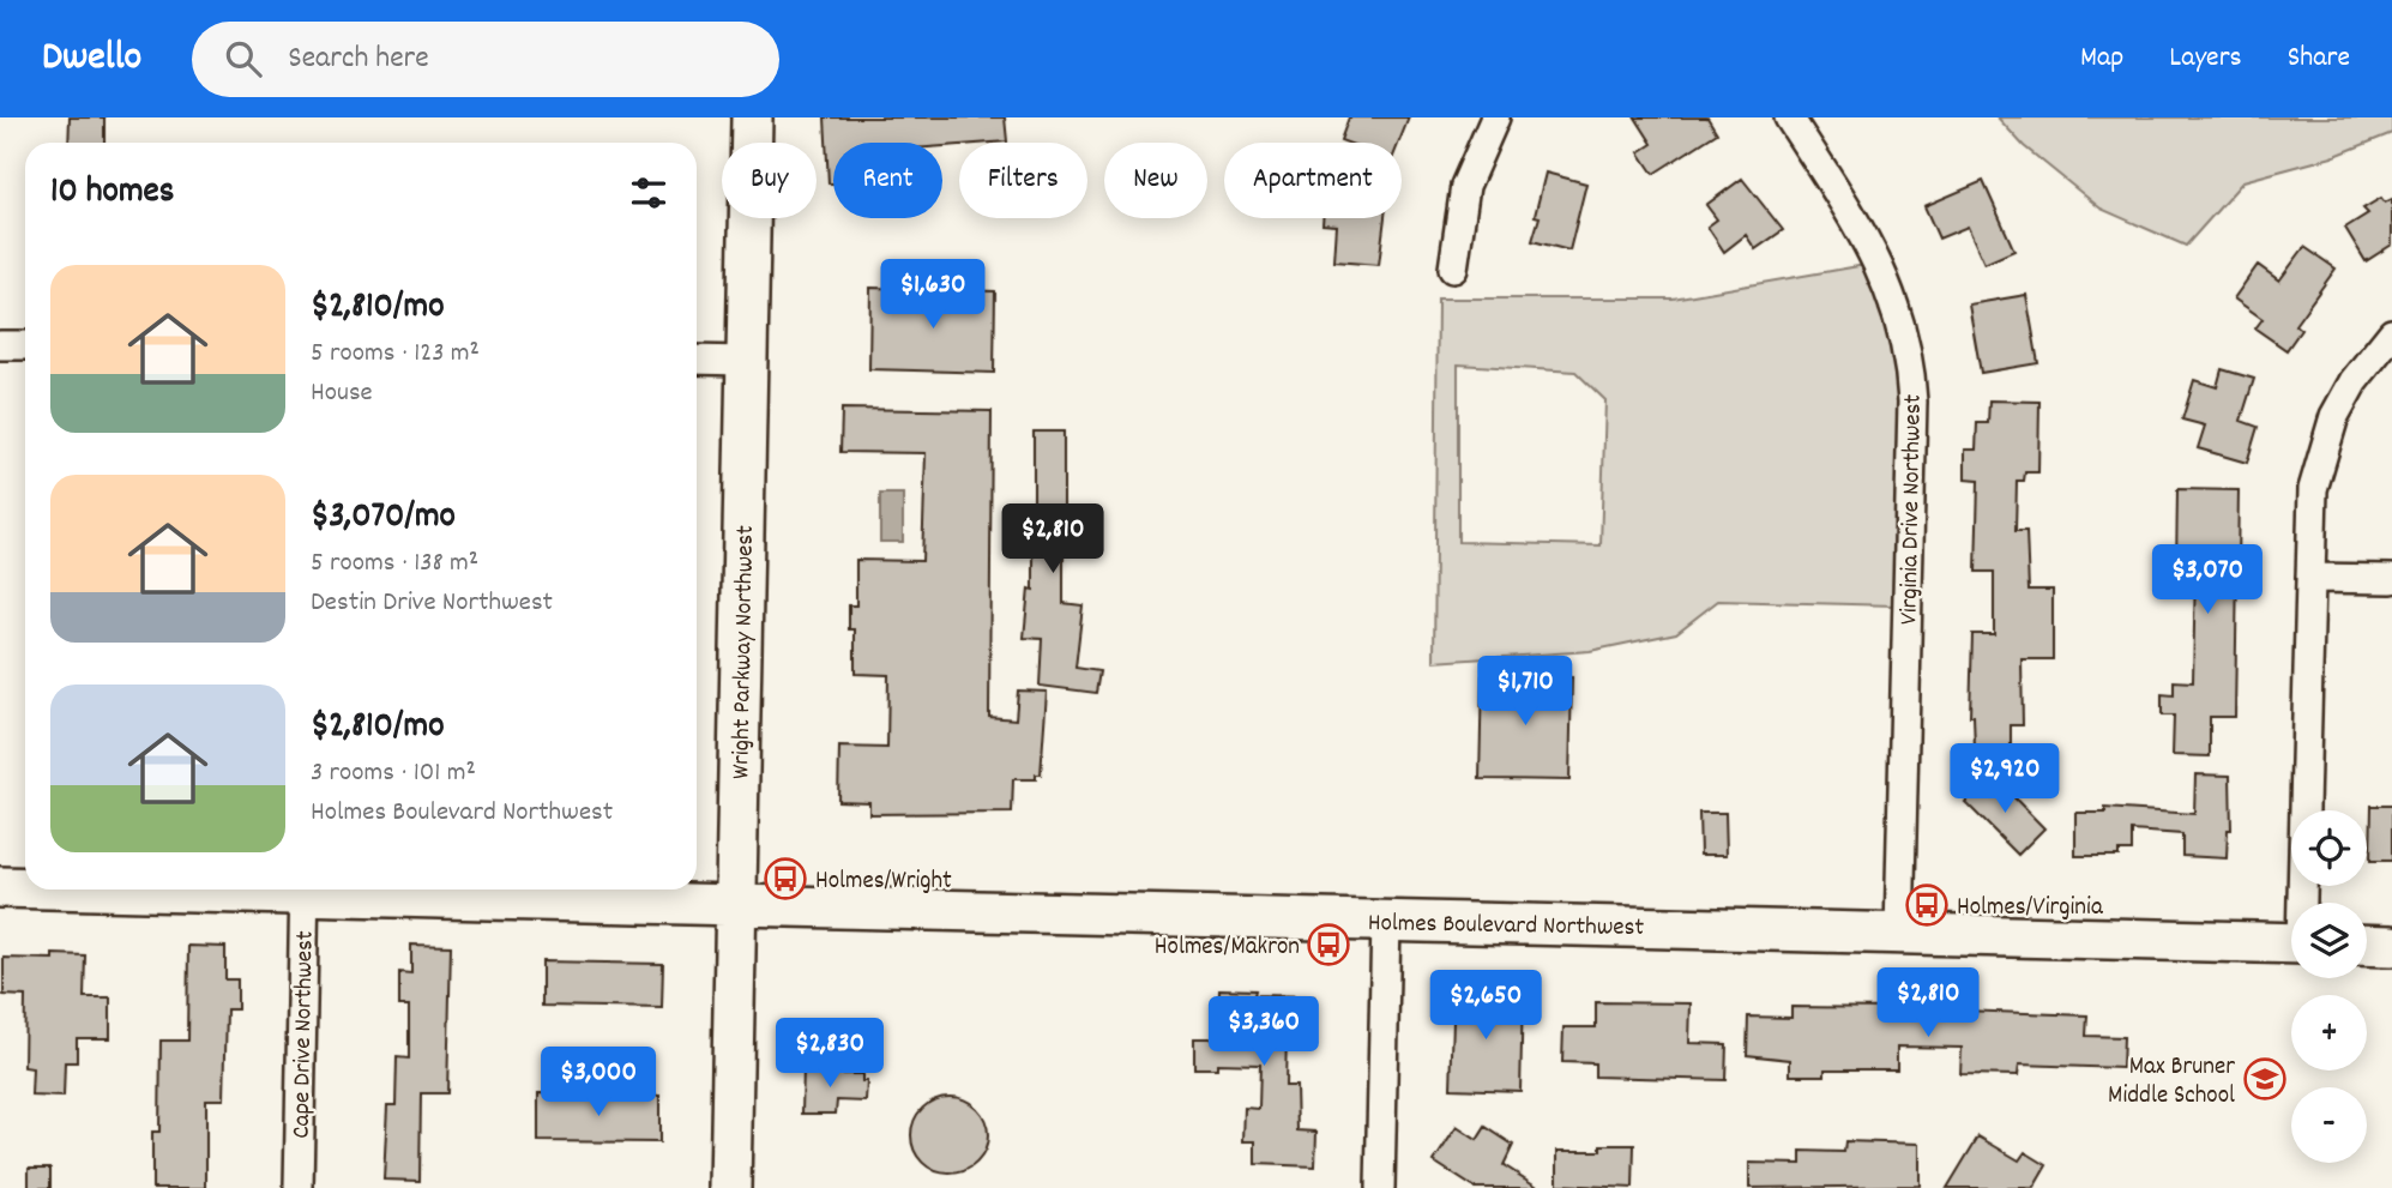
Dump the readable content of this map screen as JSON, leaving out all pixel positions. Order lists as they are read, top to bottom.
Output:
{
  "streets": {
    "street": [
      "Virginia Drive Northwest",
      "Wright Parkway Northwest",
      "Holmes Boulevard Northwest",
      "Cape Drive Northwest"
    ]
  },
  "crossings": [
    ["Virginia Drive Northwest", "Holmes Boulevard Northwest"],
    ["Wright Parkway Northwest", "Holmes Boulevard Northwest"]
  ],
  "places": {
    "bus stop": ["Holmes/Wright", "Holmes/Virginia", "Holmes/Makron"],
    "school or university": ["Max Bruner Middle School"]
  },
  "page": {
    "header": "Dwello",
    "search": "Search here",
    "nav": ["Map", "Layers", "Share"],
    "chip": [
      "Buy",
      "Rent",
      "Filters",
      "New",
      "Apartment"
    ],
    "heading": "10 homes",
    "list": [
      {
        "name": "$2,810/mo",
        "note": "5 rooms · 123 m² · House"
      },
      {
        "name": "$3,070/mo",
        "note": "5 rooms · 138 m² · Destin Drive Northwest"
      },
      {
        "name": "$2,810/mo",
        "note": "3 rooms · 101 m² · Holmes Boulevard Northwest"
      }
    ],
    "price": [
      "$1,630",
      "$2,810",
      "$3,070",
      "$1,710",
      "$2,920",
      "$2,810",
      "$2,650",
      "$3,360",
      "$2,830",
      "$3,000"
    ],
    "map_buttons": ["+", "−"]
  }
}
